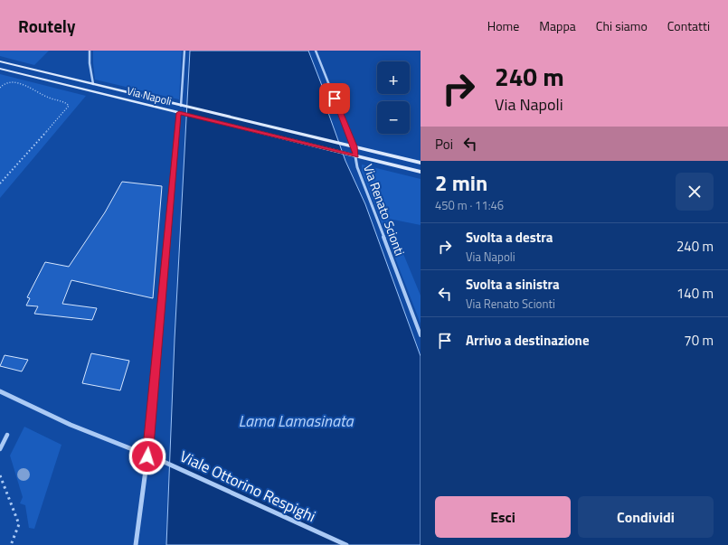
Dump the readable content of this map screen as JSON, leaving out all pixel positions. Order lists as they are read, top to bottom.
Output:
{
  "streets": {
    "main road": ["Via Napoli"],
    "street": ["Via Renato Scionti", "Viale Ottorino Respighi"]
  },
  "crossings": [
    ["Via Napoli", "Via Renato Scionti"]
  ],
  "water": ["Lama Lamasinata"],
  "page": {
    "header": "Routely",
    "nav": [
      "Home",
      "Mappa",
      "Chi siamo",
      "Contatti"
    ],
    "turn": ["240 m", "Via Napoli"],
    "map_buttons": ["+", "−"],
    "then": "Poi",
    "heading": ["2 min", "450 m · 11:46"],
    "list": [
      {
        "name": "Svolta a destra",
        "note": "Via Napoli",
        "value": "240 m"
      },
      {
        "name": "Svolta a sinistra",
        "note": "Via Renato Scionti",
        "value": "140 m"
      },
      {
        "name": "Arrivo a destinazione",
        "value": "70 m"
      }
    ],
    "buttons": ["Esci", "Condividi"]
  }
}
